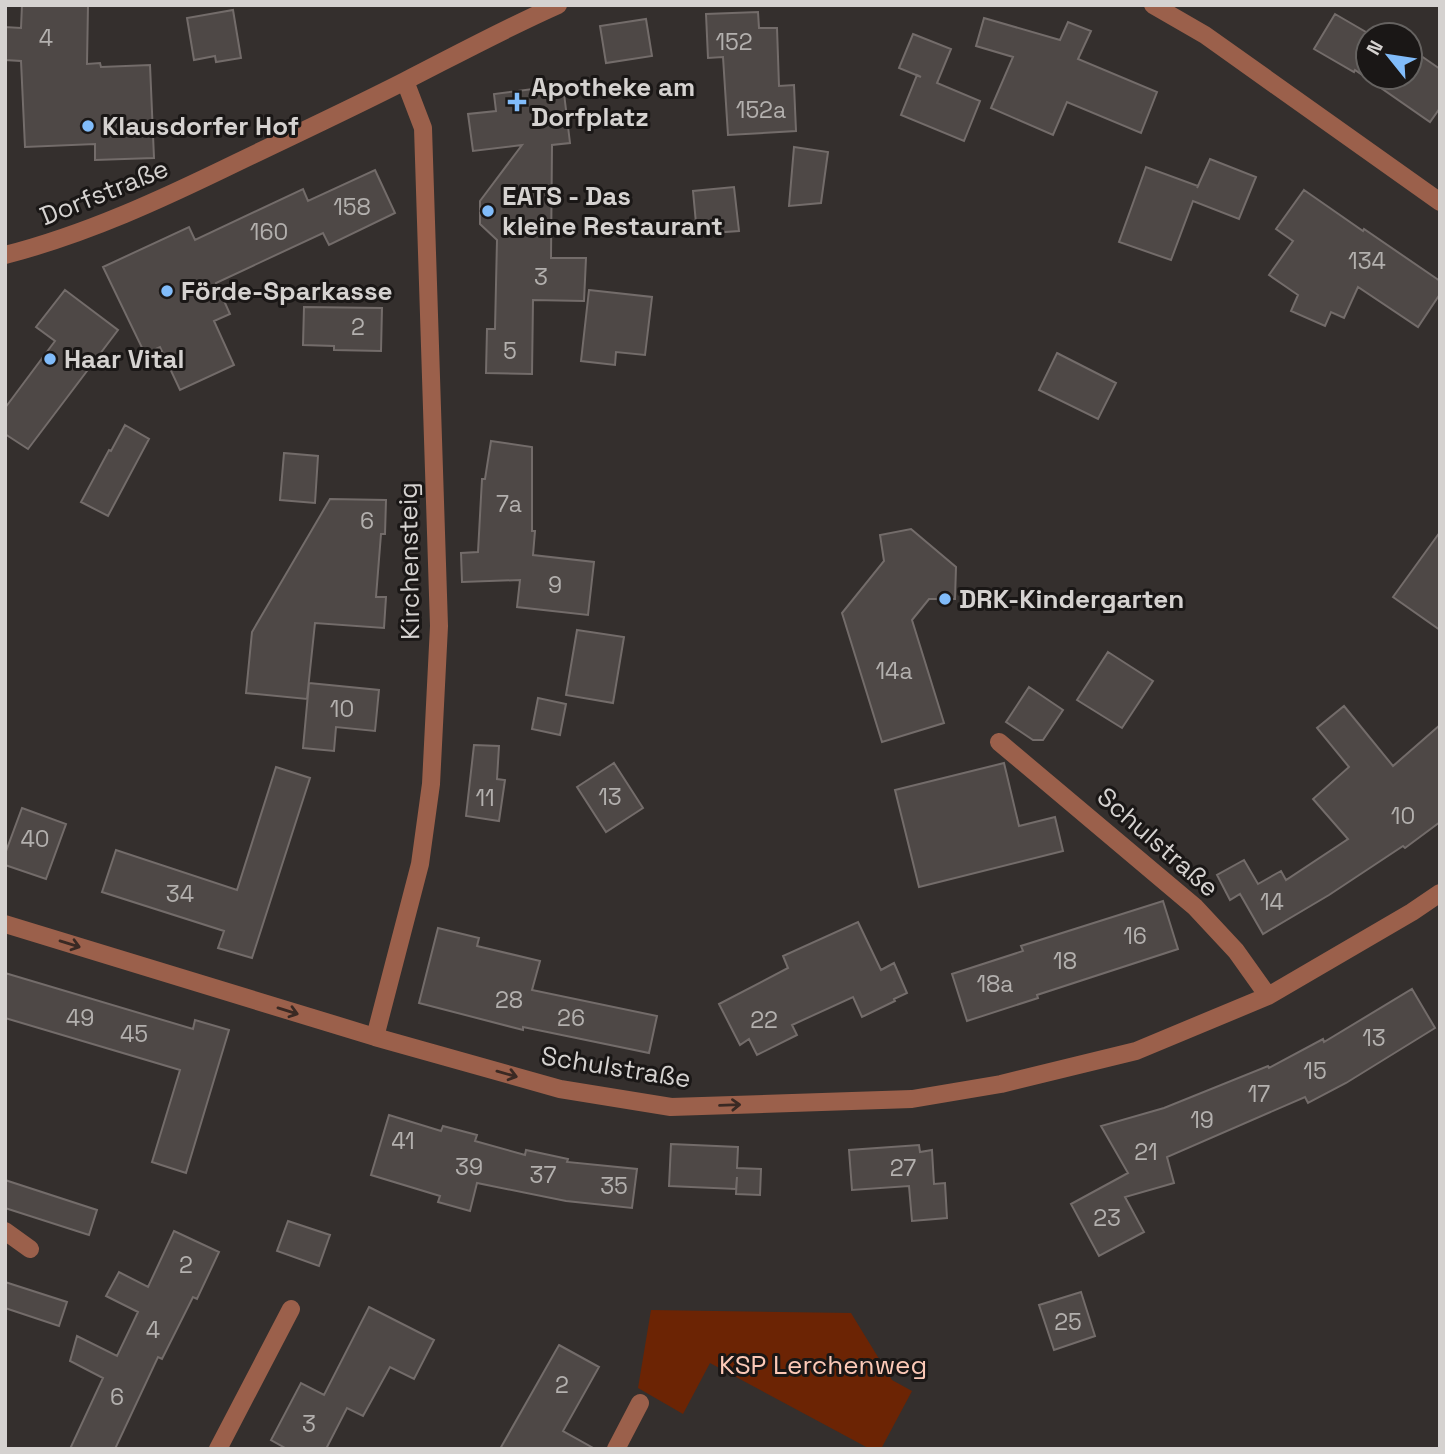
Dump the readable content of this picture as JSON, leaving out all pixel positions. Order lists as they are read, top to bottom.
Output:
{
  "streets": {
    "street": ["Dorfstraße", "Kirchensteig", "Schulstraße"]
  },
  "crossings": [
    ["Dorfstraße", "Kirchensteig"],
    ["Kirchensteig", "Schulstraße"]
  ],
  "one_way": ["Schulstraße"],
  "parks": ["KSP Lerchenweg"],
  "places": {
    "health": ["Apotheke am Dorfplatz"],
    "other": [
      "Klausdorfer Hof",
      "EATS - Das kleine Restaurant",
      "Förde-Sparkasse",
      "Haar Vital",
      "DRK-Kindergarten"
    ]
  },
  "house_numbers": [
    "4",
    "152",
    "152a",
    "158",
    "160",
    "134",
    "3",
    "2",
    "5",
    "7a",
    "6",
    "9",
    "14a",
    "10",
    "13",
    "11",
    "10",
    "40",
    "34",
    "14",
    "16",
    "18",
    "18a",
    "28",
    "49",
    "26",
    "22",
    "45",
    "13",
    "15",
    "17",
    "19",
    "41",
    "21",
    "39",
    "27",
    "37",
    "35",
    "23",
    "2",
    "25",
    "4",
    "2",
    "6",
    "3"
  ],
  "north": "top left"
}
